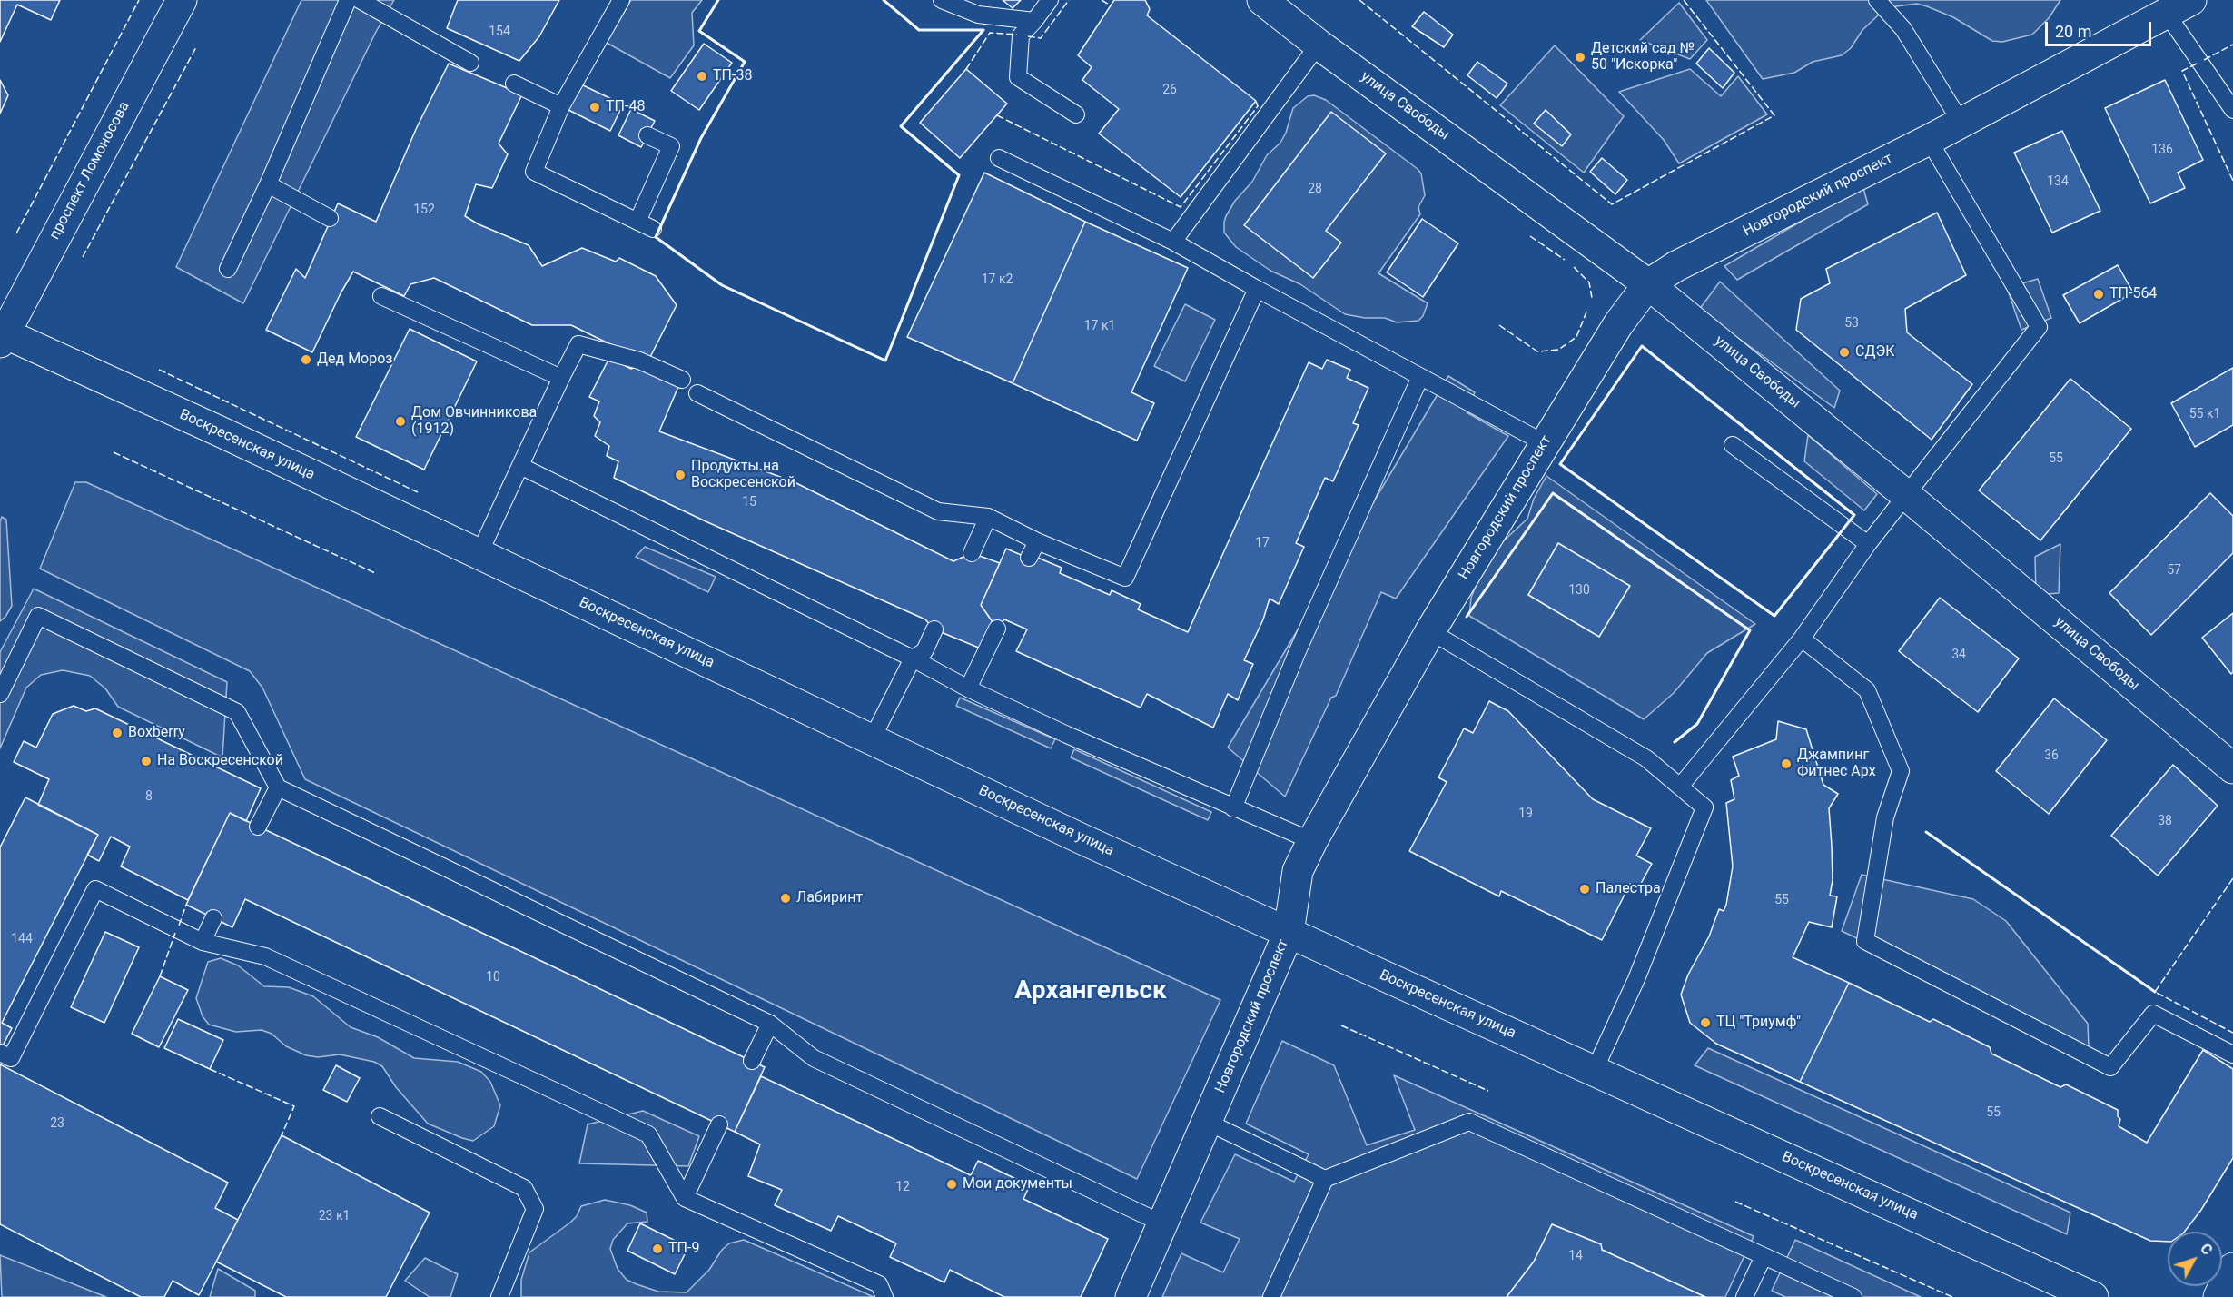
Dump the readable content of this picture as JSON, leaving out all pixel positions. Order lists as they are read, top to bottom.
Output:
{
  "streets": {
    "street": [
      "улица Свободы",
      "проспект Ломоносова",
      "Новгородский проспект",
      "Воскресенская улица"
    ]
  },
  "crossings": [
    ["улица Свободы", "Новгородский проспект"],
    ["проспект Ломоносова", "Воскресенская улица"],
    ["Новгородский проспект", "Воскресенская улица"]
  ],
  "districts": ["Архангельск"],
  "places": [
    "Детский сад № 50 \"Искорка\"",
    "ТП-38",
    "ТП-48",
    "ТП-564",
    "СДЭК",
    "Дед Мороз",
    "Дом Овчинникова (1912)",
    "Продукты на Воскресенской",
    "Boxberry",
    "На Воскресенской",
    "Джампинг Фитнес Арх",
    "Палестра",
    "Лабиринт",
    "ТЦ \"Триумф\"",
    "Мои документы",
    "ТП-9"
  ],
  "house_numbers": [
    "154",
    "26",
    "136",
    "134",
    "28",
    "152",
    "17 к2",
    "53",
    "17 к1",
    "55 к1",
    "55",
    "15",
    "17",
    "57",
    "130",
    "34",
    "36",
    "8",
    "19",
    "38",
    "55",
    "144",
    "10",
    "55",
    "23",
    "12",
    "23 к1",
    "14"
  ],
  "scale_bar": "20 m",
  "north": "top right"
}
